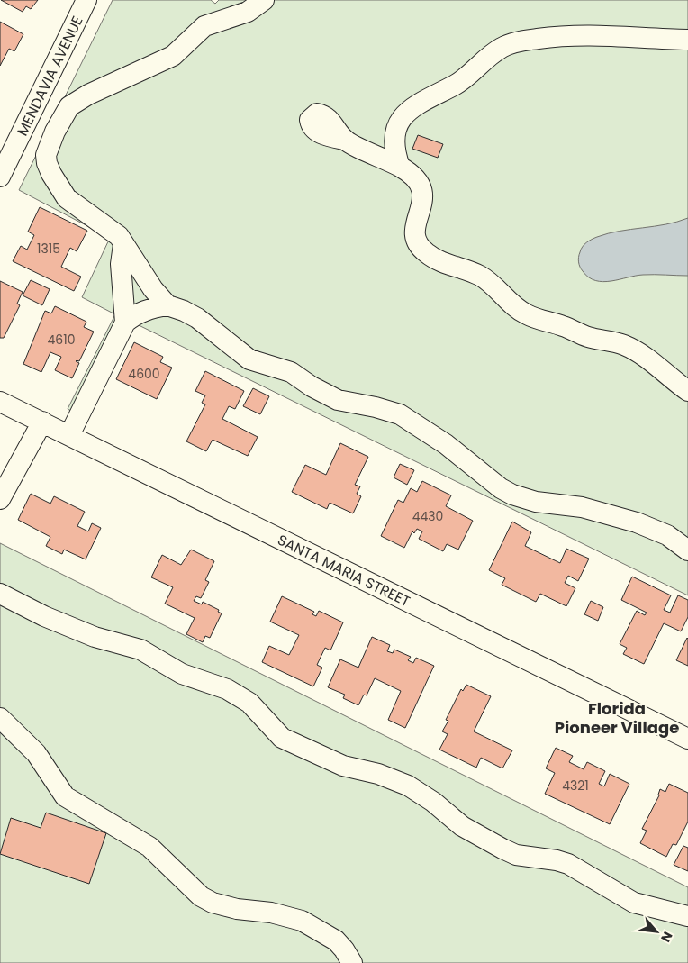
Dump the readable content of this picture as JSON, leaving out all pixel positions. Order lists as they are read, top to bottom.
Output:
{
  "streets": {
    "street": ["MENDAVIA AVENUE", "SANTA MARIA STREET"]
  },
  "districts": ["Florida Pioneer Village"],
  "house_numbers": [
    "1315",
    "4610",
    "4600",
    "4430",
    "4321"
  ],
  "north": "bottom right"
}
